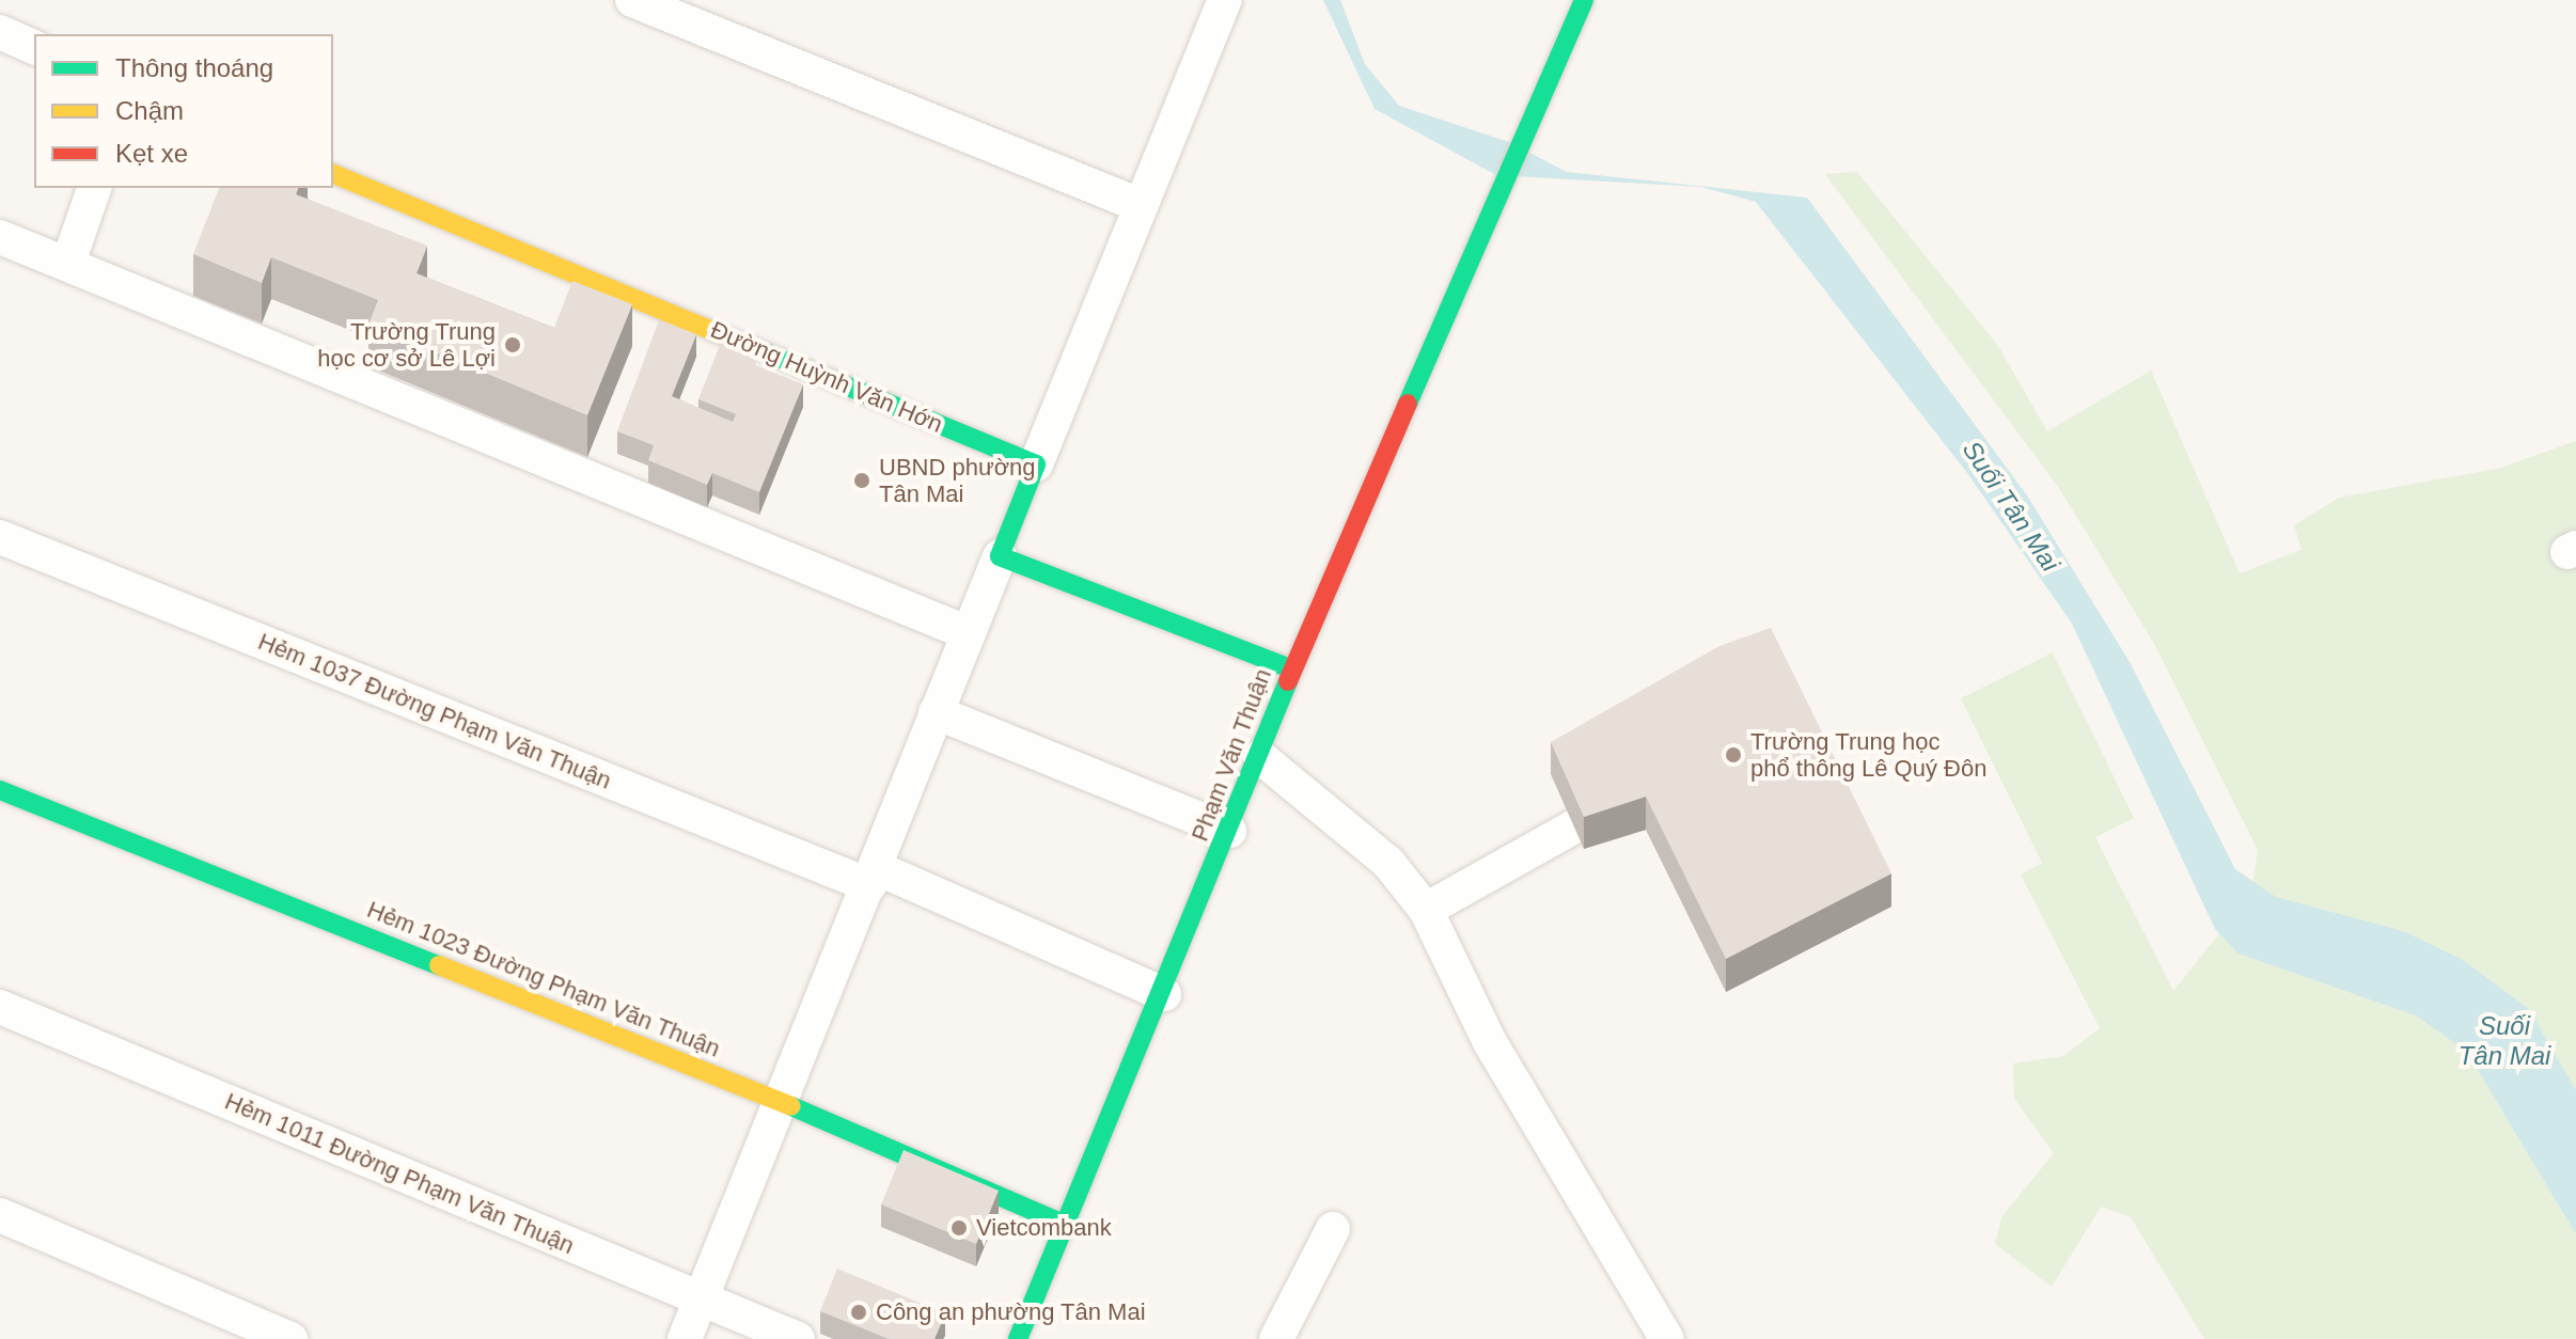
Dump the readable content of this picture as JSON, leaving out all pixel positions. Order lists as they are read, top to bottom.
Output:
{
  "streets": {
    "street": [
      "Đường Huỳnh Văn Hớn",
      "Hẻm 1037 Đường Phạm Văn Thuận",
      "Phạm Văn Thuận",
      "Hẻm 1023 Đường Phạm Văn Thuận",
      "Hẻm 1011 Đường Phạm Văn Thuận"
    ]
  },
  "crossings": [
    ["Hẻm 1037 Đường Phạm Văn Thuận", "Phạm Văn Thuận"],
    ["Phạm Văn Thuận", "Hẻm 1023 Đường Phạm Văn Thuận"]
  ],
  "water": ["Suối Tân Mai"],
  "places": [
    "Trường Trung học cơ sở Lê Lợi",
    "UBND phường Tân Mai",
    "Trường Trung học phổ thông Lê Quý Đôn",
    "Vietcombank",
    "Công an phường Tân Mai"
  ],
  "legend": ["Thông thoáng", "Chậm", "Kẹt xe"]
}
